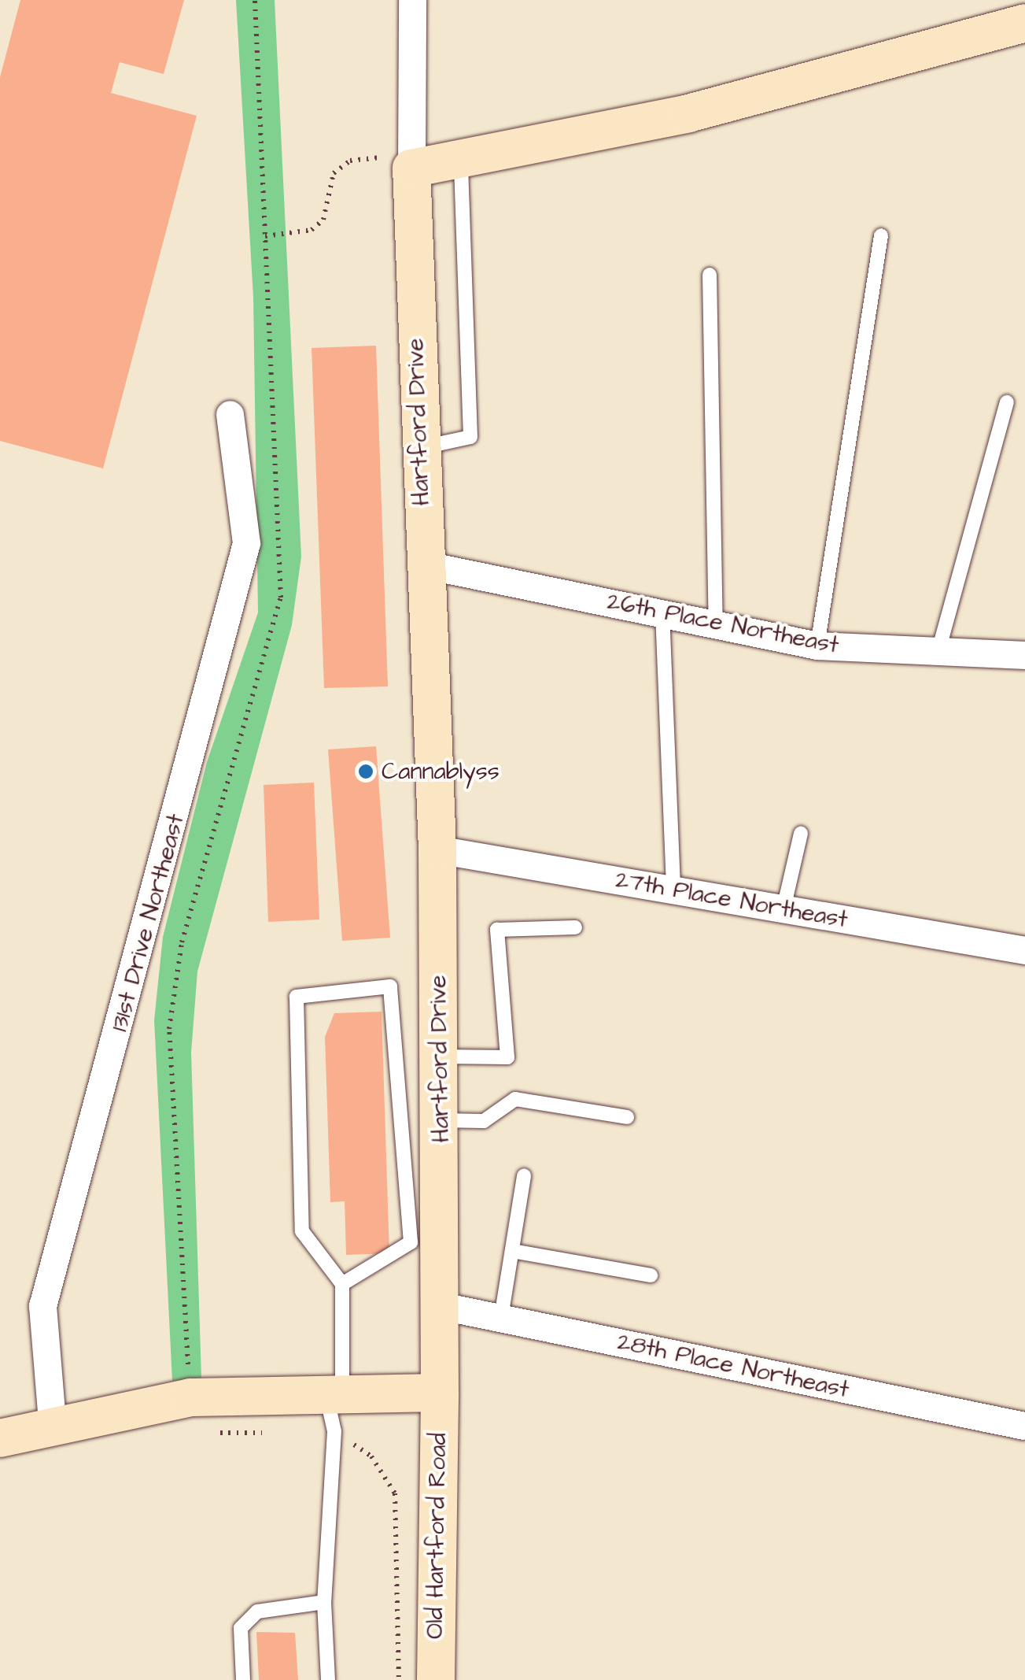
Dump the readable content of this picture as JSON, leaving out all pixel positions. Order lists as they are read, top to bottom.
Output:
{
  "streets": {
    "main road": ["Hartford Drive", "Old Hartford Road"],
    "street": [
      "26th Place Northeast",
      "27th Place Northeast",
      "131st Drive Northeast",
      "28th Place Northeast"
    ]
  },
  "crossings": [
    ["Hartford Drive", "26th Place Northeast"],
    ["Hartford Drive", "27th Place Northeast"],
    ["Hartford Drive", "28th Place Northeast"],
    ["Hartford Drive", "Old Hartford Road"]
  ],
  "places": ["Cannablyss"]
}
